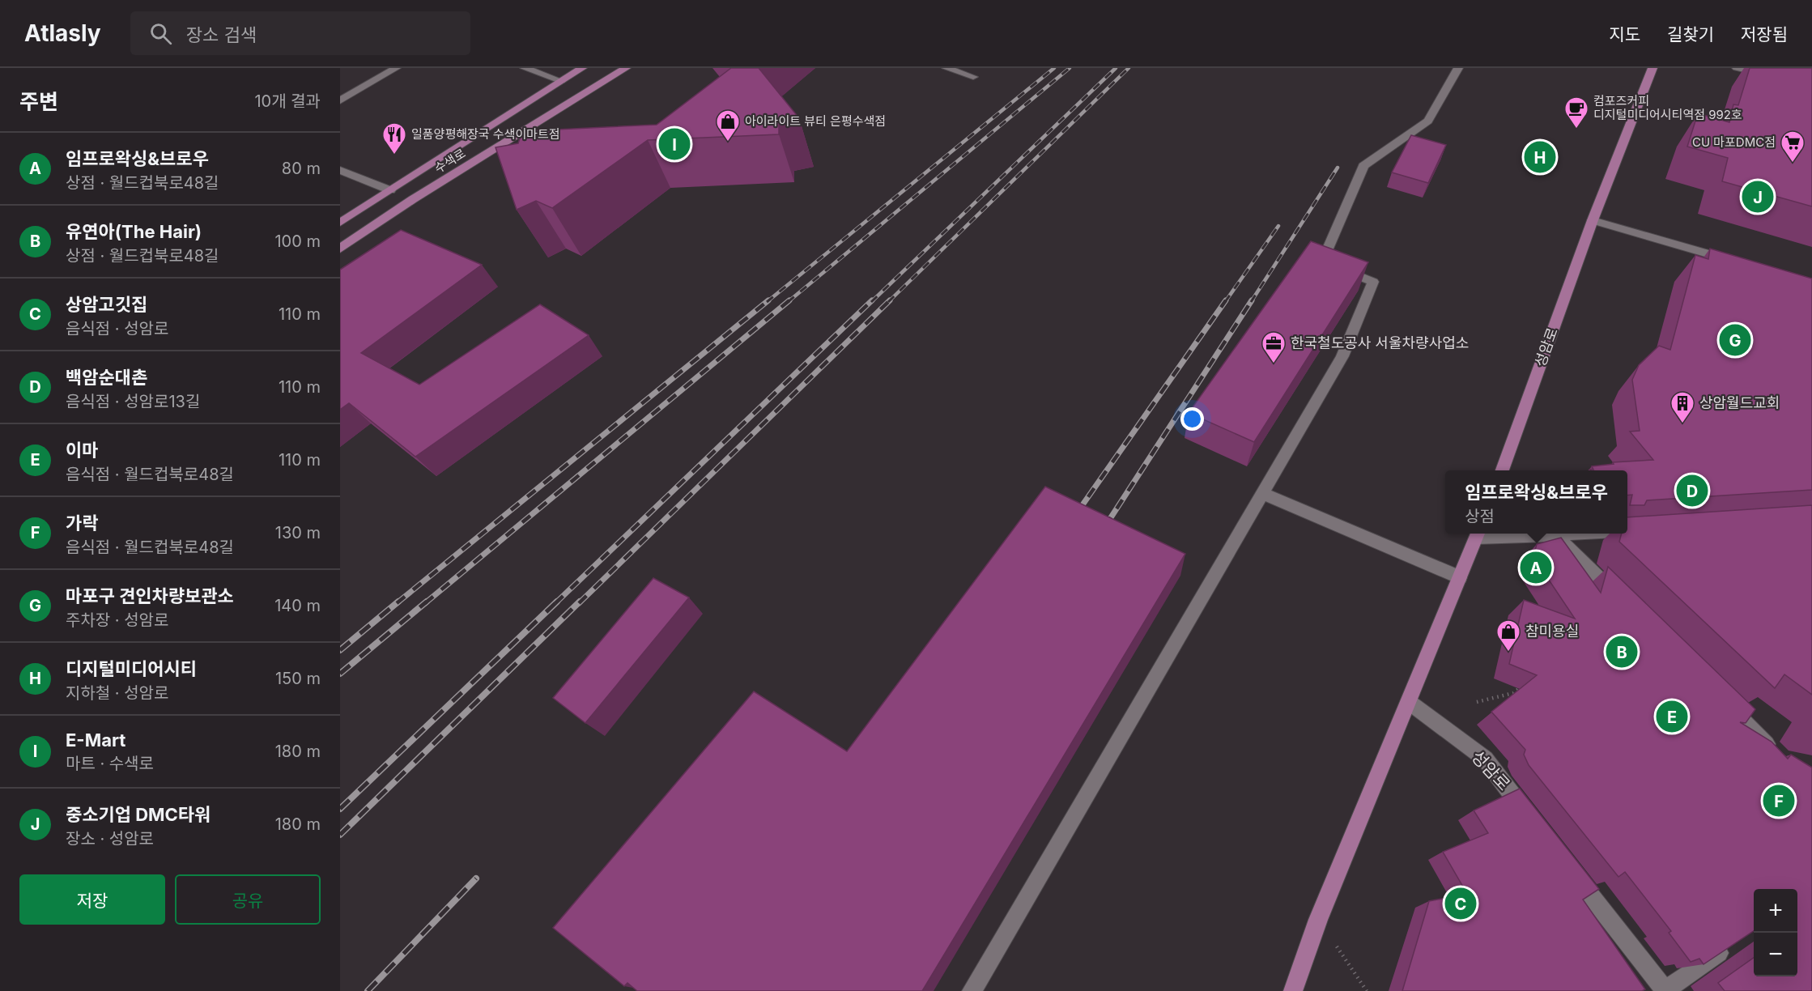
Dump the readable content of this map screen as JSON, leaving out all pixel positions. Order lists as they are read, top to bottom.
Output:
{
  "streets": {
    "main road": ["수색로", "성암로"]
  },
  "places": {
    "cafe": ["컴포즈커피 디지털미디어시티역점 992호"],
    "shop": ["아이라이트 뷰티 은평수색점", "참미용실"],
    "restaurant": ["일품양평해장국 수색이마트점"],
    "supermarket": ["CU 마포DMC점"],
    "office": ["한국철도공사 서울차량사업소"],
    "building": ["상암월드교회"]
  },
  "page": {
    "header": "Atlasly",
    "search": "장소 검색",
    "nav": ["지도", "길찾기", "저장됨"],
    "heading": ["주변", "10개 결과"],
    "pins": [
      "I",
      "H",
      "J",
      "G",
      "D",
      "A",
      "B",
      "E",
      "F",
      "C"
    ],
    "list": [
      {
        "mark": "A",
        "name": "임프로왁싱&브로우",
        "note": "상점 · 월드컵북로48길",
        "value": "80 m"
      },
      {
        "mark": "B",
        "name": "유연아(The Hair)",
        "note": "상점 · 월드컵북로48길",
        "value": "100 m"
      },
      {
        "mark": "C",
        "name": "상암고깃집",
        "note": "음식점 · 성암로",
        "value": "110 m"
      },
      {
        "mark": "D",
        "name": "백암순대촌",
        "note": "음식점 · 성암로13길",
        "value": "110 m"
      },
      {
        "mark": "E",
        "name": "이마",
        "note": "음식점 · 월드컵북로48길",
        "value": "110 m"
      },
      {
        "mark": "F",
        "name": "가락",
        "note": "음식점 · 월드컵북로48길",
        "value": "130 m"
      },
      {
        "mark": "G",
        "name": "마포구 견인차량보관소",
        "note": "주차장 · 성암로",
        "value": "140 m"
      },
      {
        "mark": "H",
        "name": "디지털미디어시티",
        "note": "지하철 · 성암로",
        "value": "150 m"
      },
      {
        "mark": "I",
        "name": "E-Mart",
        "note": "마트 · 수색로",
        "value": "180 m"
      },
      {
        "mark": "J",
        "name": "중소기업 DMC타워",
        "note": "장소 · 성암로",
        "value": "180 m"
      }
    ],
    "popup": ["임프로왁싱&브로우", "상점"],
    "buttons": ["저장", "공유"],
    "map_buttons": ["+", "−"]
  }
}
